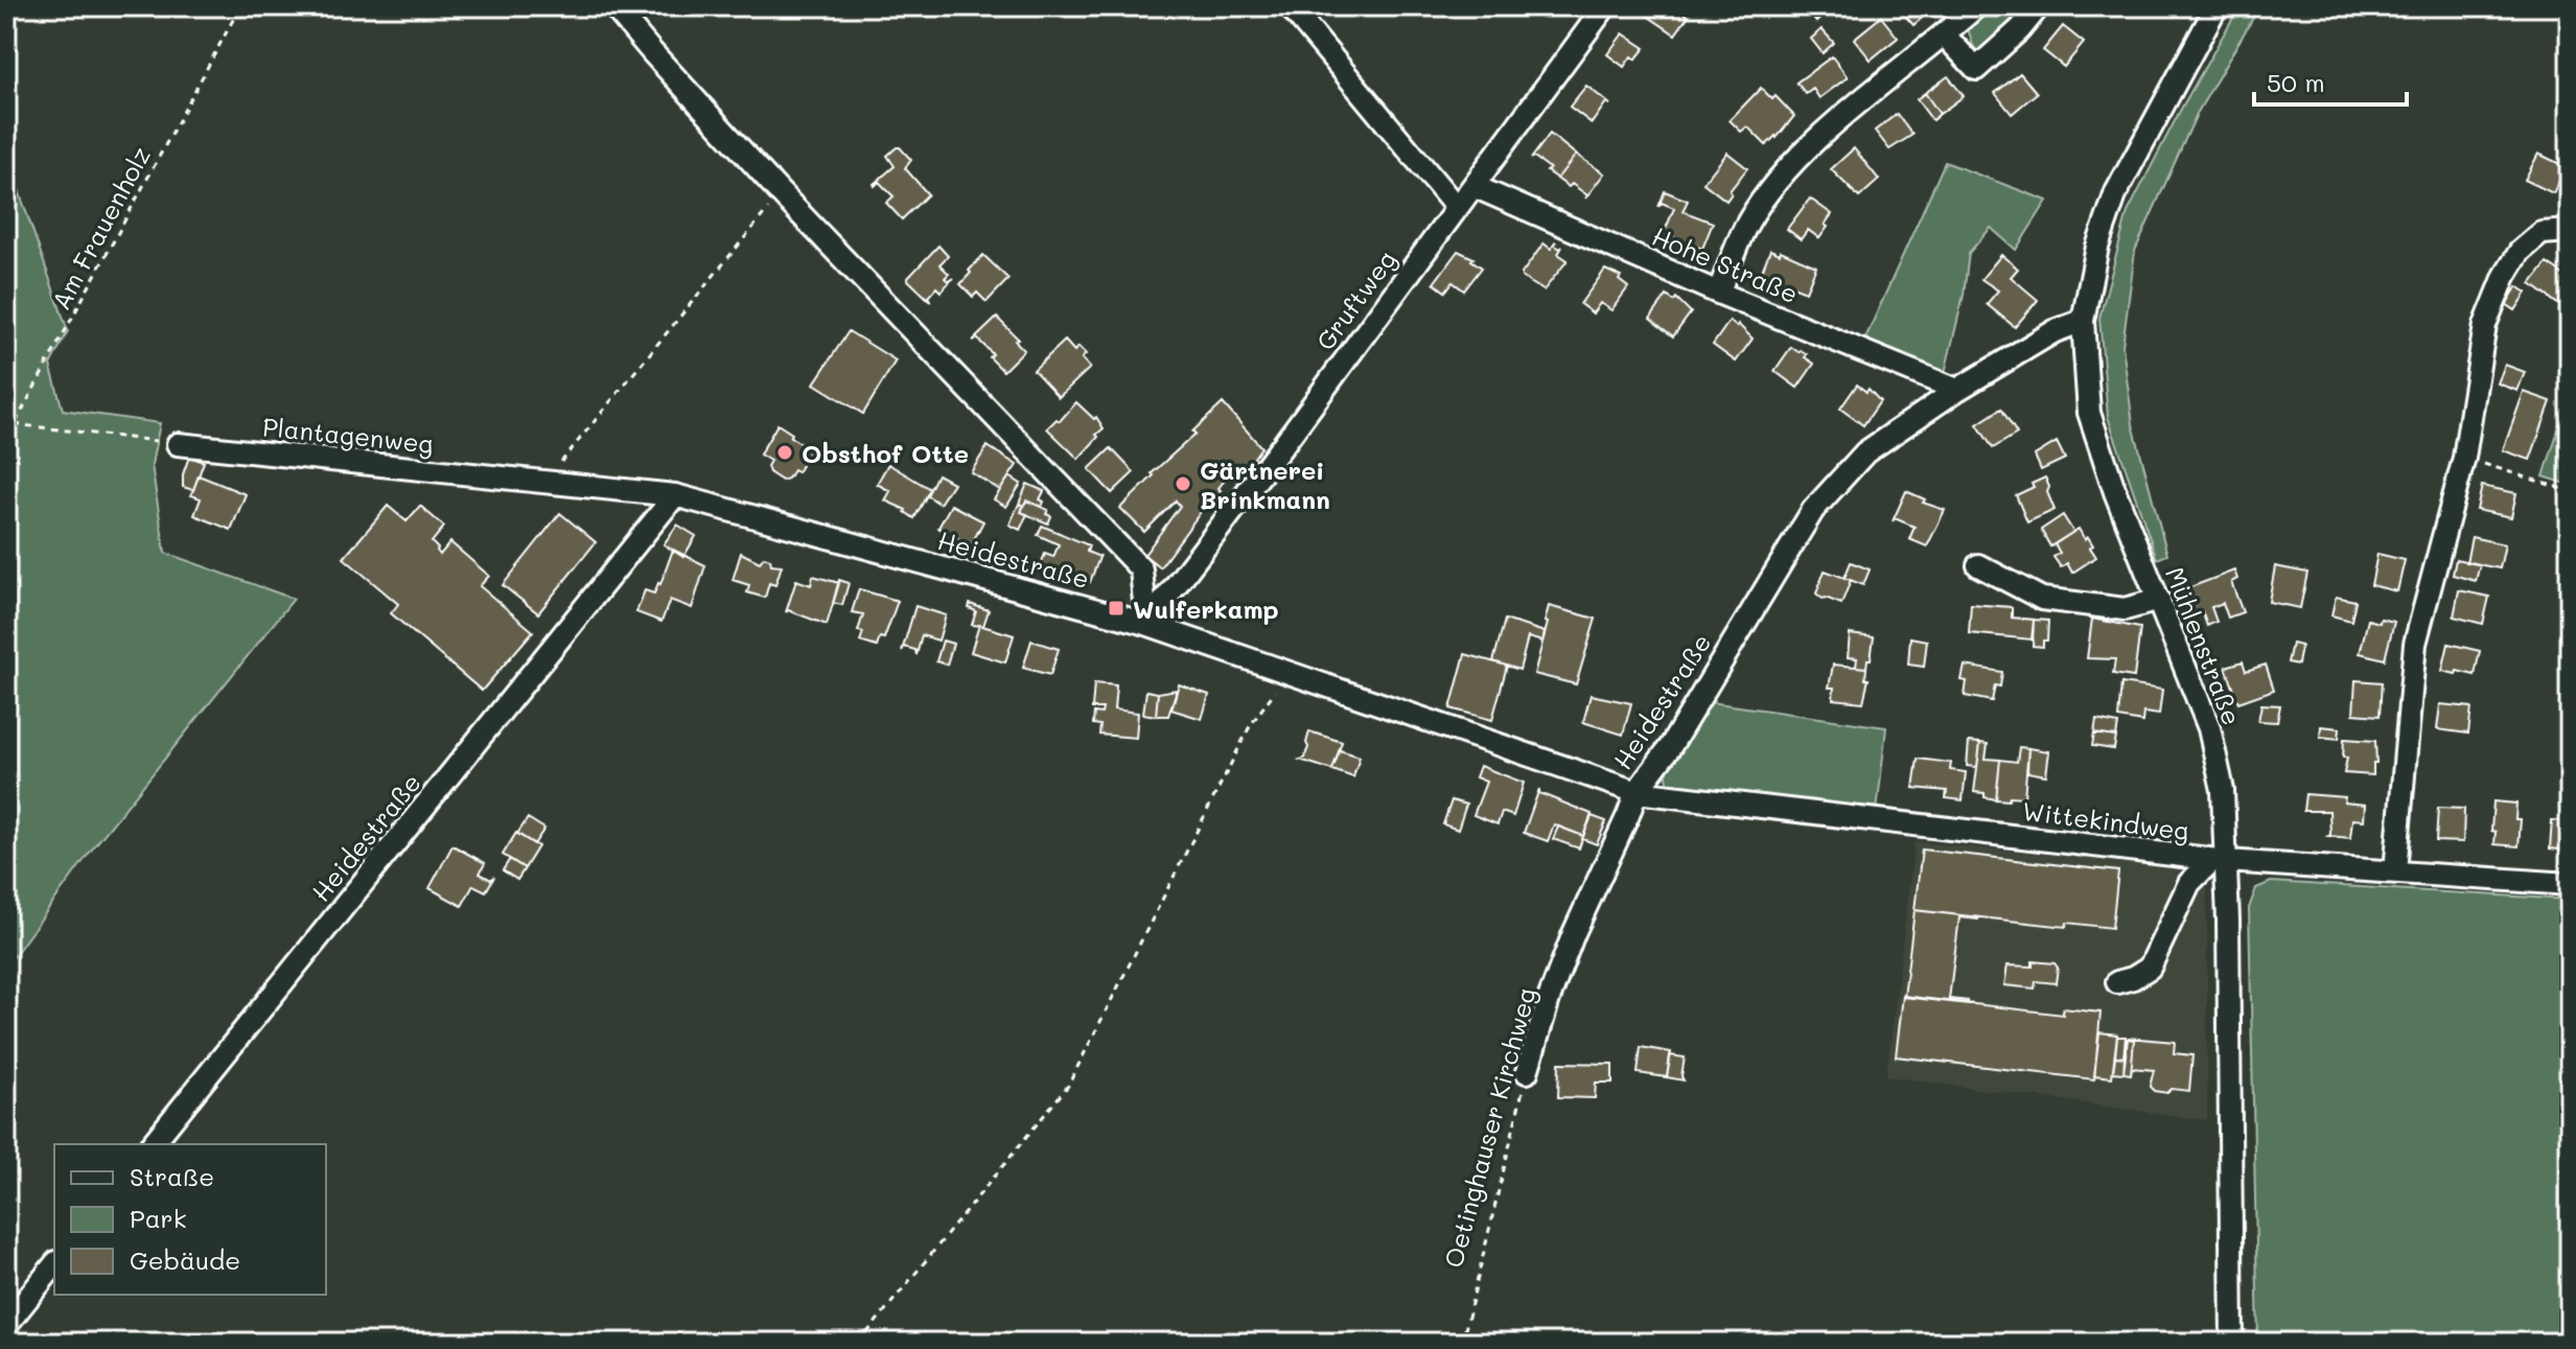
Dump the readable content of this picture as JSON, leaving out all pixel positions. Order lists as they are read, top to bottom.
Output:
{
  "streets": {
    "street": [
      "Hohe Straße",
      "Gruftweg",
      "Plantagenweg",
      "Heidestraße",
      "Mühlenstraße",
      "Wittekindweg",
      "Oetinghauser Kirchweg"
    ],
    "path": ["Am Frauenholz"]
  },
  "crossings": [
    ["Hohe Straße", "Gruftweg"],
    ["Hohe Straße", "Heidestraße"],
    ["Gruftweg", "Heidestraße"],
    ["Plantagenweg", "Heidestraße"],
    ["Heidestraße", "Mühlenstraße"],
    ["Heidestraße", "Wittekindweg"],
    ["Heidestraße", "Oetinghauser Kirchweg"],
    ["Mühlenstraße", "Wittekindweg"],
    ["Wittekindweg", "Oetinghauser Kirchweg"]
  ],
  "places": {
    "other": ["Obsthof Otte", "Gärtnerei Brinkmann"],
    "transit": ["Wulferkamp"]
  },
  "legend": ["Straße", "Park", "Gebäude"],
  "scale_bar": "50 m"
}
